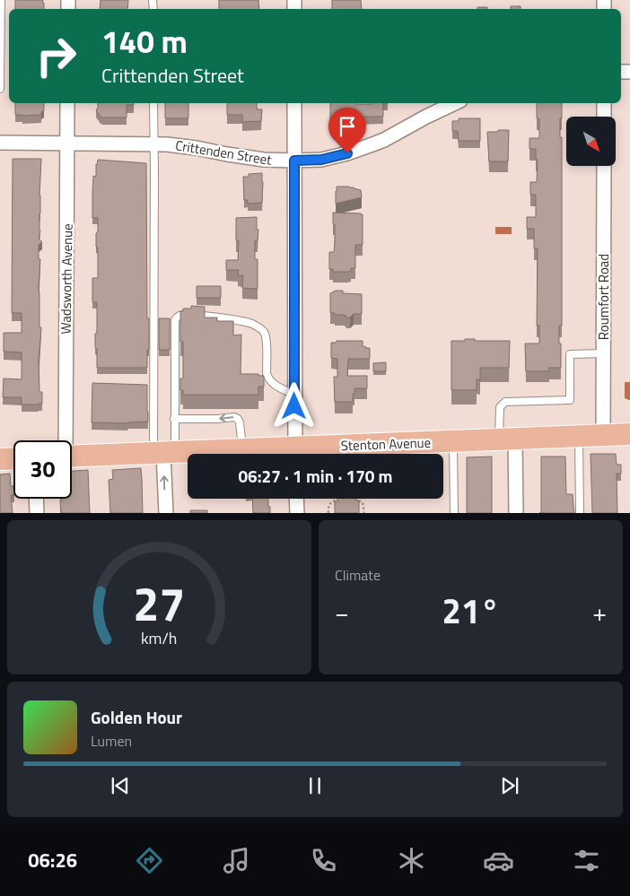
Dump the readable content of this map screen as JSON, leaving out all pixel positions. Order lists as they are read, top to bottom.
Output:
{
  "streets": {
    "main road": ["Stenton Avenue"],
    "street": ["Crittenden Street", "Wadsworth Avenue", "Roumfort Road"]
  },
  "crossings": [
    ["Crittenden Street", "Wadsworth Avenue"],
    ["Roumfort Road", "Stenton Avenue"]
  ],
  "north": "bottom right",
  "page": {
    "turn": ["140 m", "Crittenden Street"],
    "limit": "30",
    "trip": "06:27 · 1 min · 170 m",
    "tile": "Climate",
    "heat": ["−", "21°", "+"],
    "song": ["Golden Hour", "Lumen"],
    "tabs": "06:26",
    "gauge": ["27", "km/h"]
  }
}
